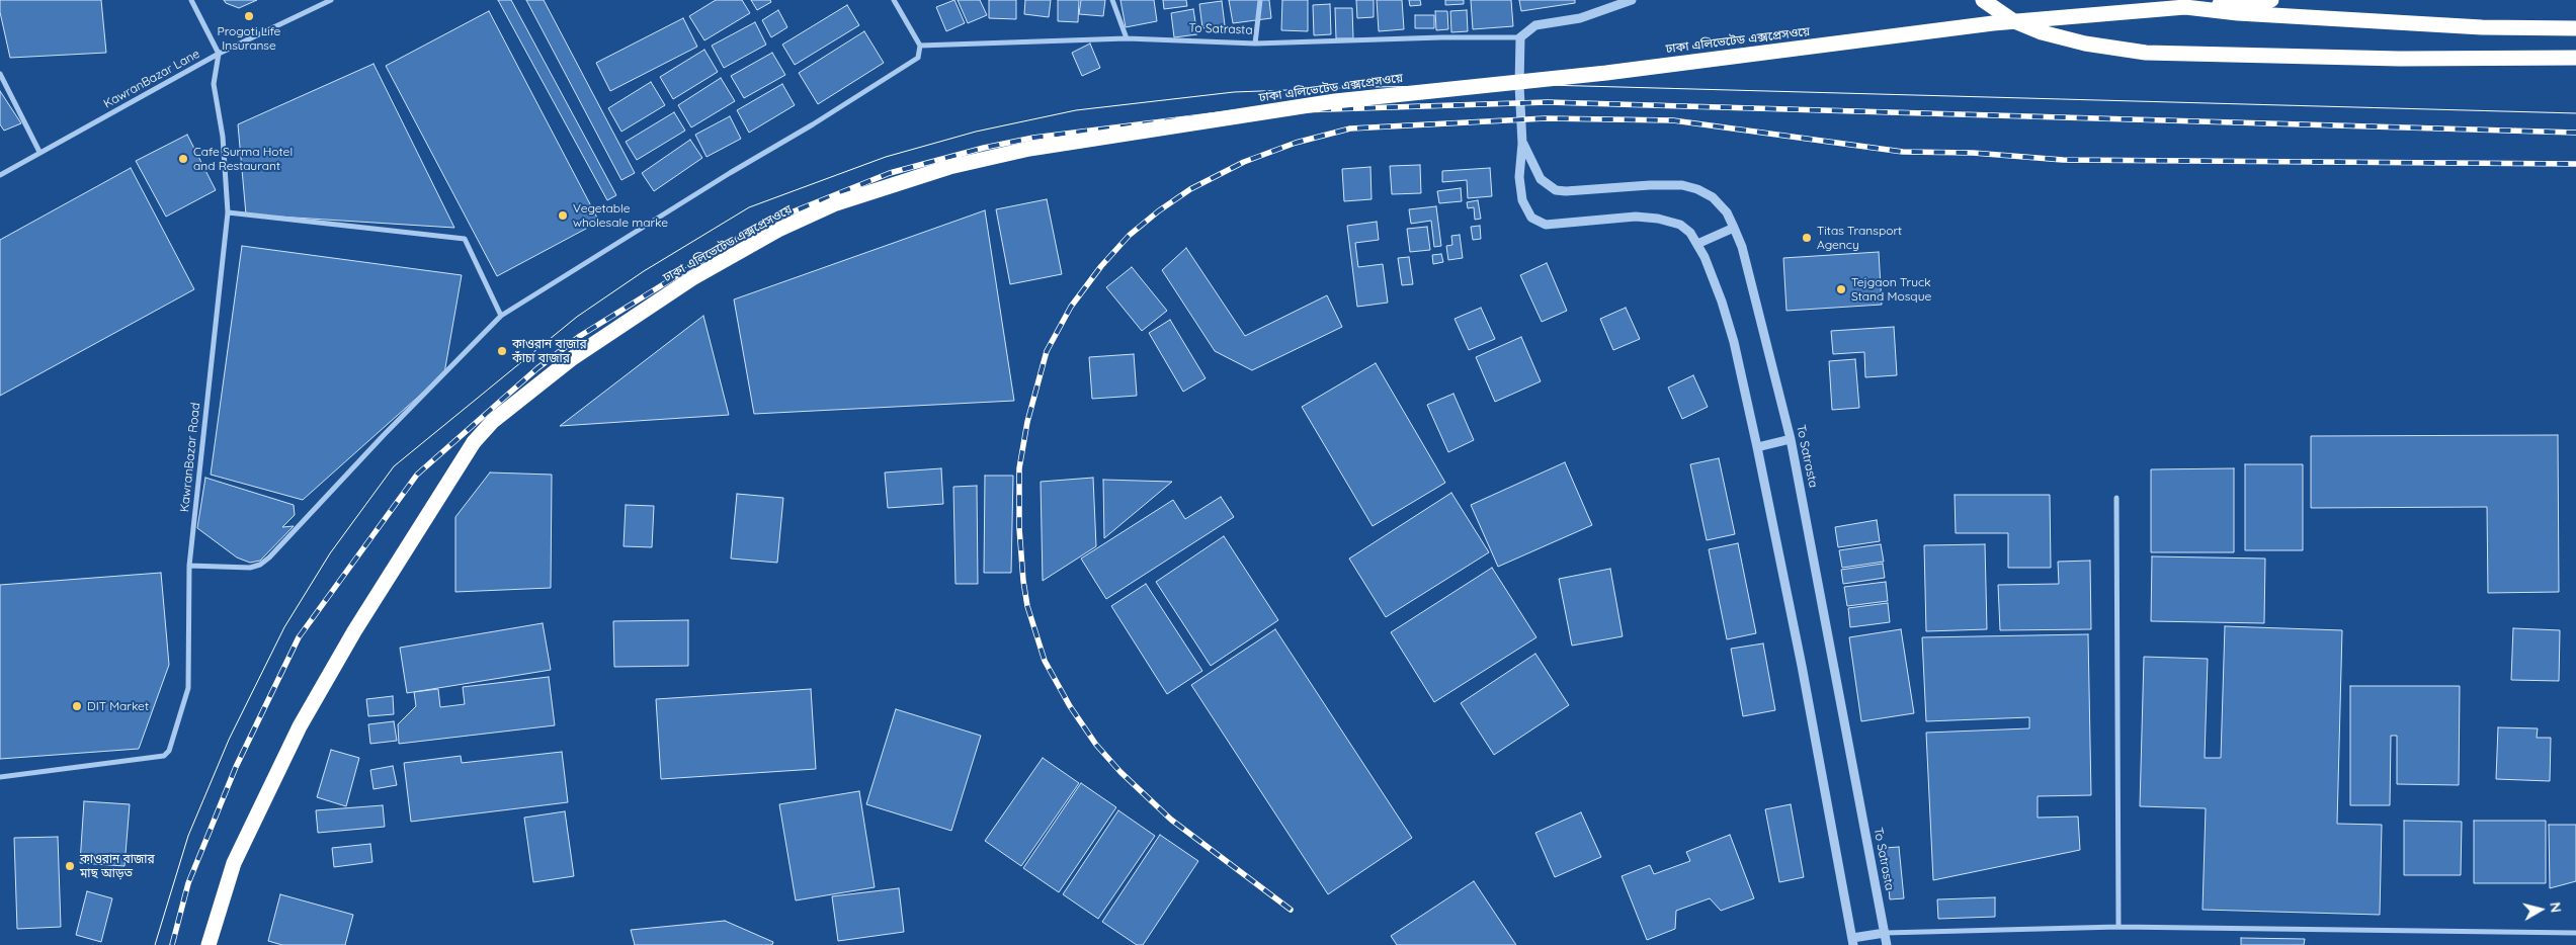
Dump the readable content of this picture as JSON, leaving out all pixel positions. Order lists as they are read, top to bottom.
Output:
{
  "streets": {
    "highway": ["ঢাকা এলিভেটেড এক্সপ্রেসওয়ে"],
    "street": ["To Satrasta", "KawranBazar Lane", "KawranBazar Road"]
  },
  "crossings": [
    ["KawranBazar Lane", "KawranBazar Road"]
  ],
  "places": [
    "Progoti Life Insuranse",
    "Cafe Surma Hotel and Restaurant",
    "Vegetable wholesale marke",
    "Titas Transport Agency",
    "Tejgaon Truck Stand Mosque",
    "কাওরান বাজার কাঁচা বাজার",
    "DIT Market",
    "কাওরান বাজার মাছ আড়ত"
  ],
  "north": "right"
}
